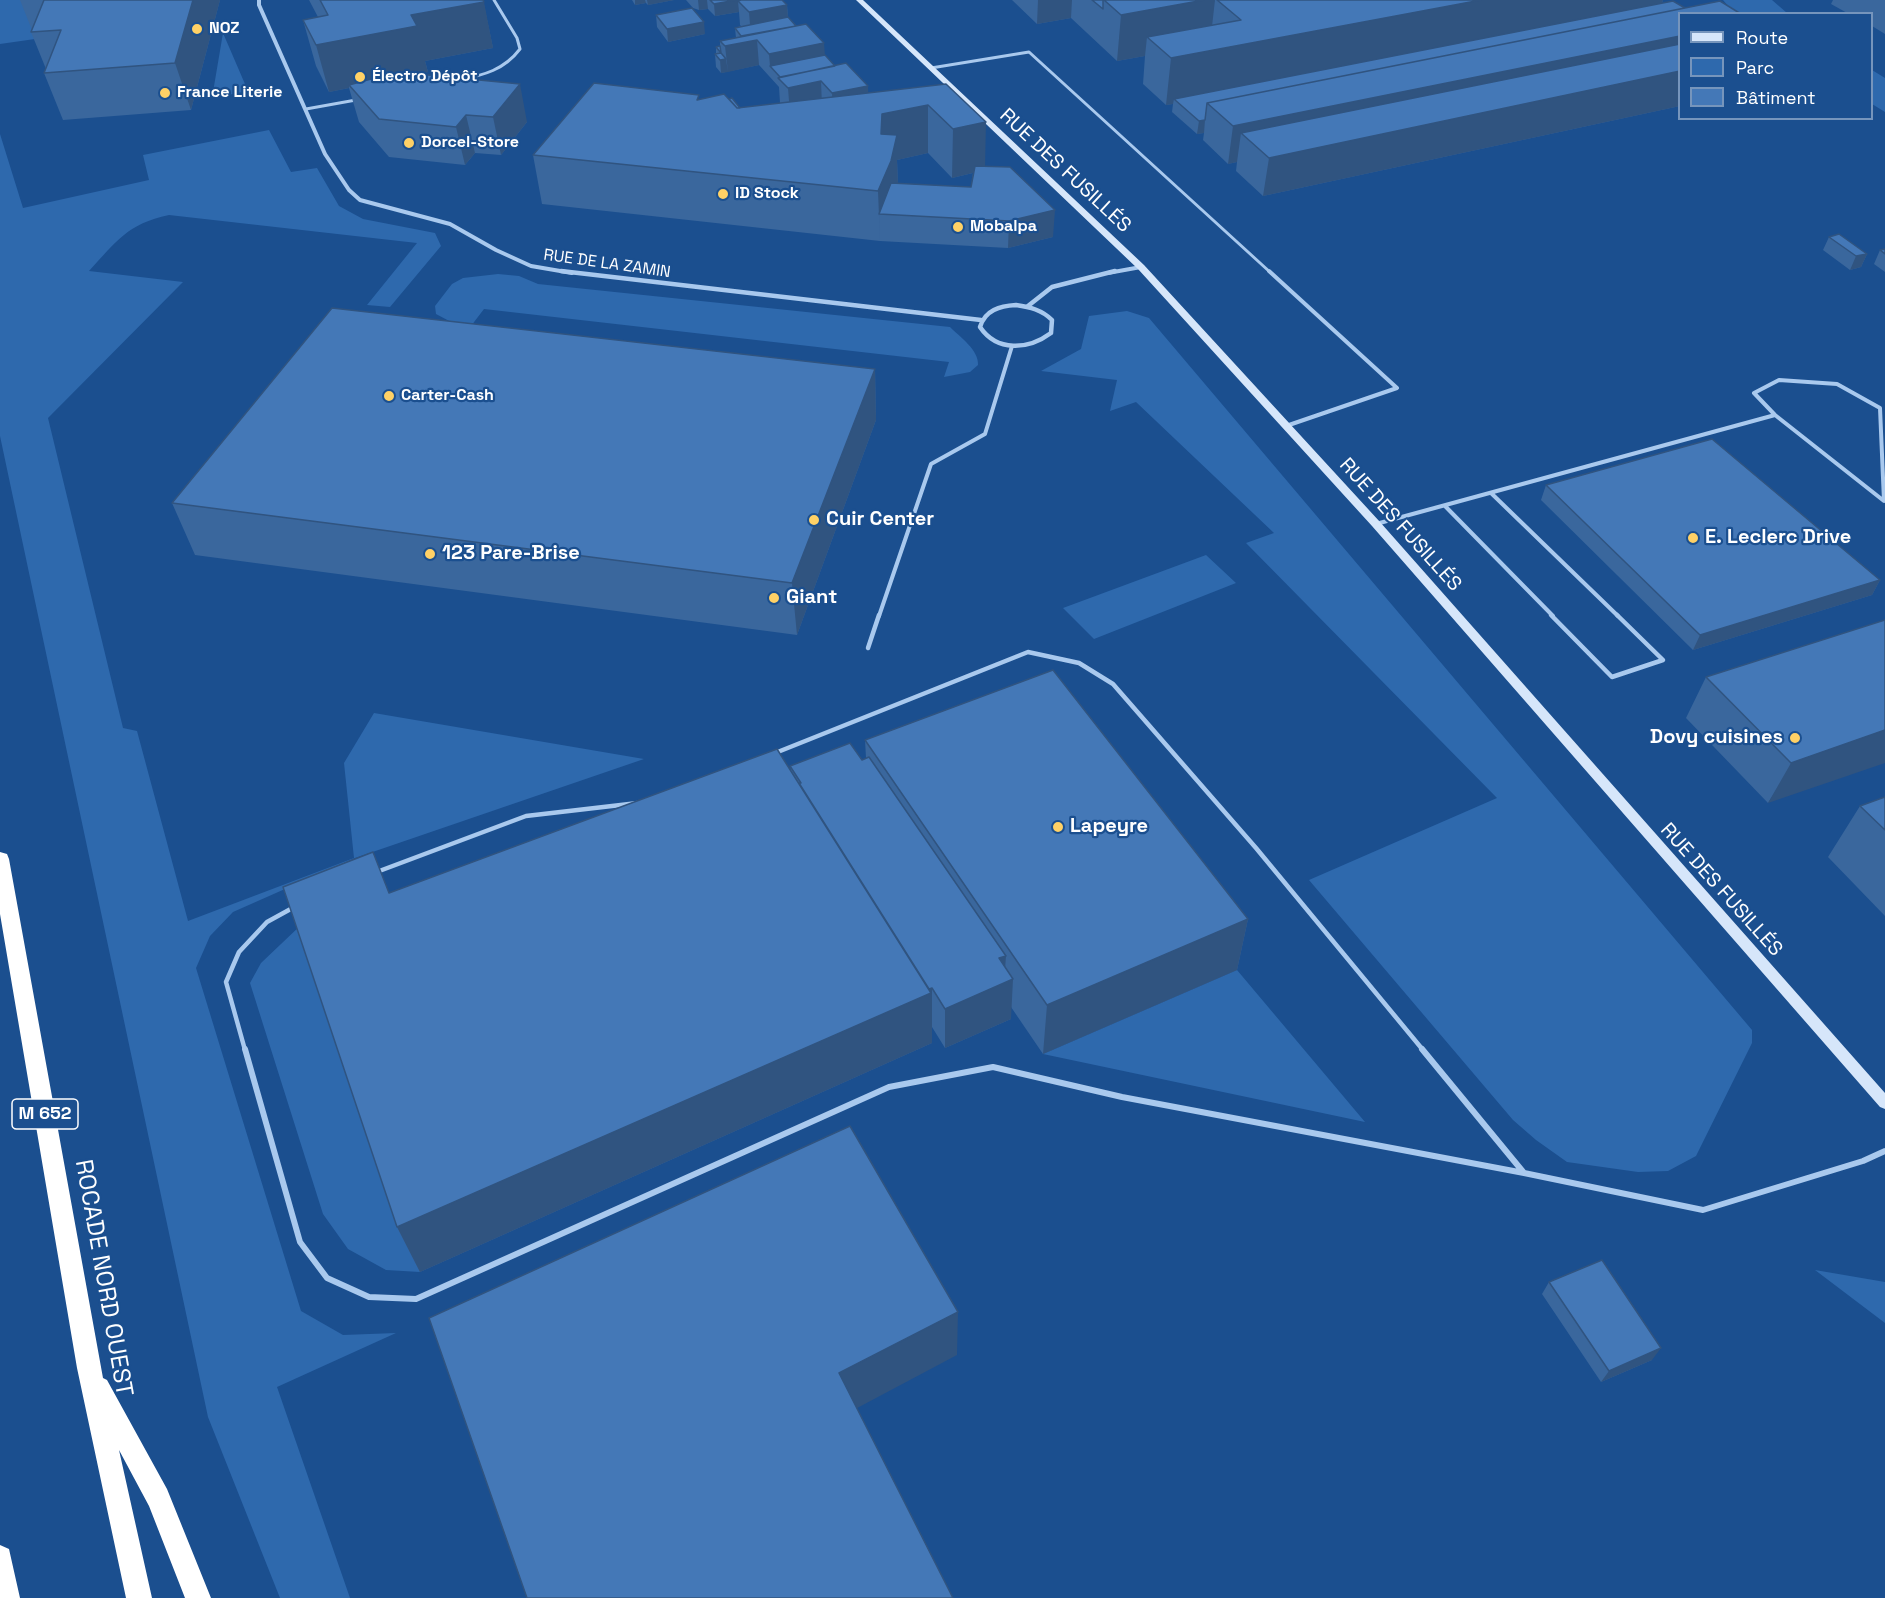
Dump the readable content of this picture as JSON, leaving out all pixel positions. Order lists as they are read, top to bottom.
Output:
{
  "streets": {
    "highway": ["M 652", "ROCADE NORD OUEST"],
    "main road": ["RUE DES FUSILLÉS"],
    "street": ["RUE DE LA ZAMIN"]
  },
  "places": [
    "NOZ",
    "Électro Dépôt",
    "France Literie",
    "Dorcel-Store",
    "ID Stock",
    "Mobalpa",
    "Carter-Cash",
    "Cuir Center",
    "E. Leclerc Drive",
    "123 Pare-Brise",
    "Giant",
    "Dovy cuisines",
    "Lapeyre"
  ],
  "legend": ["Route", "Parc", "Bâtiment"]
}
